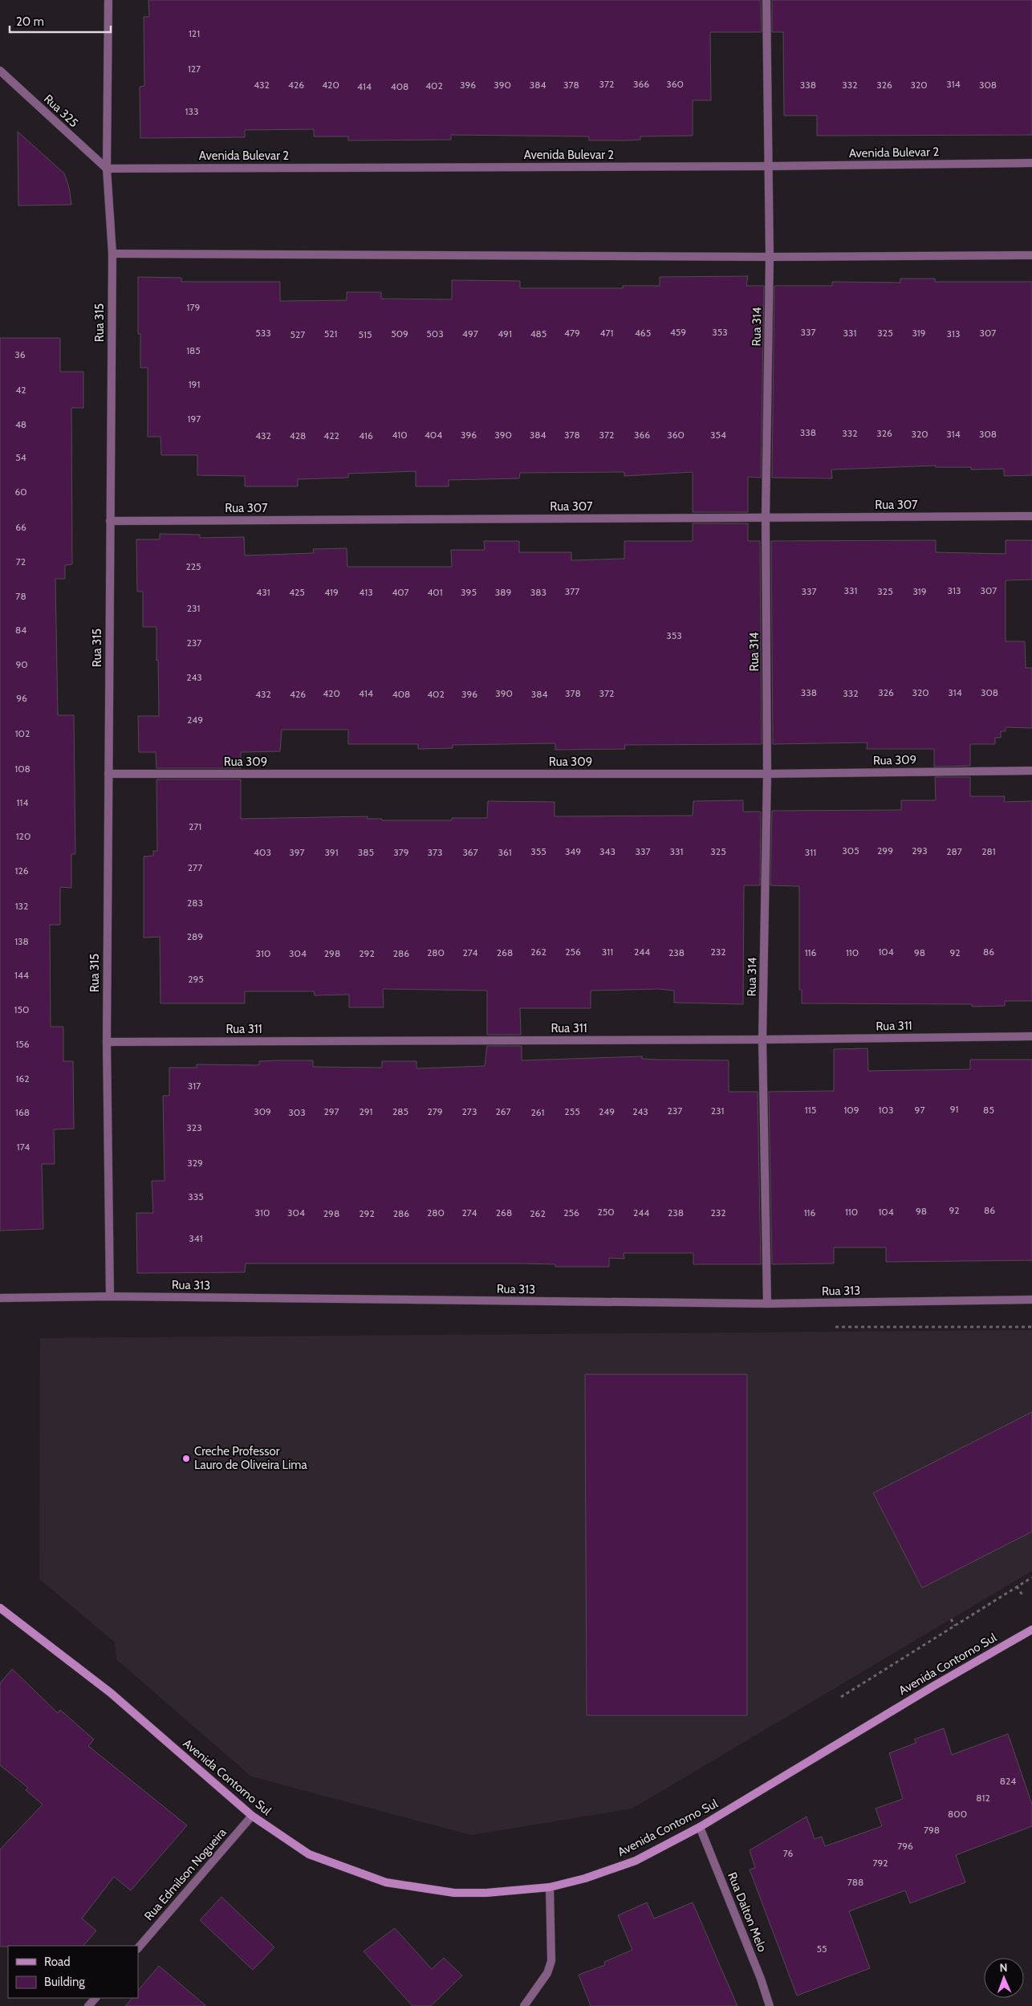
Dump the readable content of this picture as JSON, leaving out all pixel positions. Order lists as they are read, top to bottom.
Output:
{
  "streets": {
    "street": [
      "Rua 325",
      "Avenida Bulevar 2",
      "Rua 315",
      "Rua 314",
      "Rua 307",
      "Rua 309",
      "Rua 311",
      "Rua 313",
      "Avenida Contorno Sul",
      "Rua Edmilson Nogueira",
      "Rua Dalton Melo"
    ]
  },
  "crossings": [
    ["Rua 325", "Avenida Bulevar 2"],
    ["Rua 325", "Rua 315"],
    ["Avenida Bulevar 2", "Rua 315"],
    ["Avenida Bulevar 2", "Rua 314"],
    ["Rua 315", "Rua 307"],
    ["Rua 315", "Rua 309"],
    ["Rua 315", "Rua 311"],
    ["Rua 315", "Rua 313"],
    ["Rua 314", "Rua 307"],
    ["Rua 314", "Rua 309"],
    ["Rua 314", "Rua 311"],
    ["Rua 314", "Rua 313"],
    ["Avenida Contorno Sul", "Rua Edmilson Nogueira"],
    ["Avenida Contorno Sul", "Rua Dalton Melo"]
  ],
  "places": ["Creche Professor Lauro de Oliveira Lima"],
  "house_numbers": [
    "121",
    "127",
    "372",
    "366",
    "360",
    "314",
    "432",
    "426",
    "420",
    "396",
    "390",
    "384",
    "378",
    "338",
    "332",
    "326",
    "320",
    "308",
    "402",
    "414",
    "408",
    "133",
    "179",
    "459",
    "353",
    "337",
    "533",
    "479",
    "471",
    "465",
    "331",
    "325",
    "319",
    "307",
    "521",
    "509",
    "503",
    "497",
    "491",
    "485",
    "313",
    "527",
    "515",
    "185",
    "36",
    "191",
    "42",
    "197",
    "48",
    "338",
    "332",
    "326",
    "320",
    "314",
    "308",
    "410",
    "404",
    "396",
    "390",
    "384",
    "378",
    "372",
    "366",
    "360",
    "354",
    "432",
    "428",
    "422",
    "416",
    "54",
    "60",
    "66",
    "72",
    "225",
    "331",
    "313",
    "307",
    "377",
    "337",
    "325",
    "319",
    "431",
    "425",
    "419",
    "413",
    "407",
    "401",
    "395",
    "389",
    "383",
    "78",
    "231",
    "84",
    "353",
    "237",
    "90",
    "243",
    "338",
    "326",
    "320",
    "314",
    "308",
    "420",
    "414",
    "390",
    "378",
    "372",
    "332",
    "432",
    "426",
    "408",
    "402",
    "396",
    "384",
    "96",
    "249",
    "102",
    "108",
    "114",
    "271",
    "120",
    "305",
    "299",
    "293",
    "355",
    "349",
    "343",
    "337",
    "331",
    "325",
    "287",
    "281",
    "403",
    "397",
    "391",
    "385",
    "379",
    "373",
    "367",
    "361",
    "311",
    "277",
    "126",
    "283",
    "132",
    "289",
    "138",
    "262",
    "256",
    "311",
    "244",
    "232",
    "104",
    "86",
    "280",
    "274",
    "268",
    "238",
    "116",
    "110",
    "98",
    "92",
    "310",
    "304",
    "298",
    "292",
    "286",
    "144",
    "295",
    "150",
    "156",
    "162",
    "317",
    "91",
    "115",
    "109",
    "103",
    "97",
    "85",
    "237",
    "231",
    "309",
    "297",
    "291",
    "285",
    "279",
    "273",
    "267",
    "255",
    "249",
    "243",
    "168",
    "303",
    "261",
    "323",
    "174",
    "329",
    "335",
    "92",
    "86",
    "98",
    "250",
    "110",
    "104",
    "310",
    "304",
    "280",
    "274",
    "268",
    "256",
    "244",
    "238",
    "232",
    "116",
    "298",
    "292",
    "286",
    "262",
    "341",
    "824",
    "812",
    "800",
    "798",
    "796",
    "76",
    "792",
    "788",
    "55"
  ],
  "legend": ["Road", "Building"],
  "scale_bar": "20 m",
  "north": "top"
}
